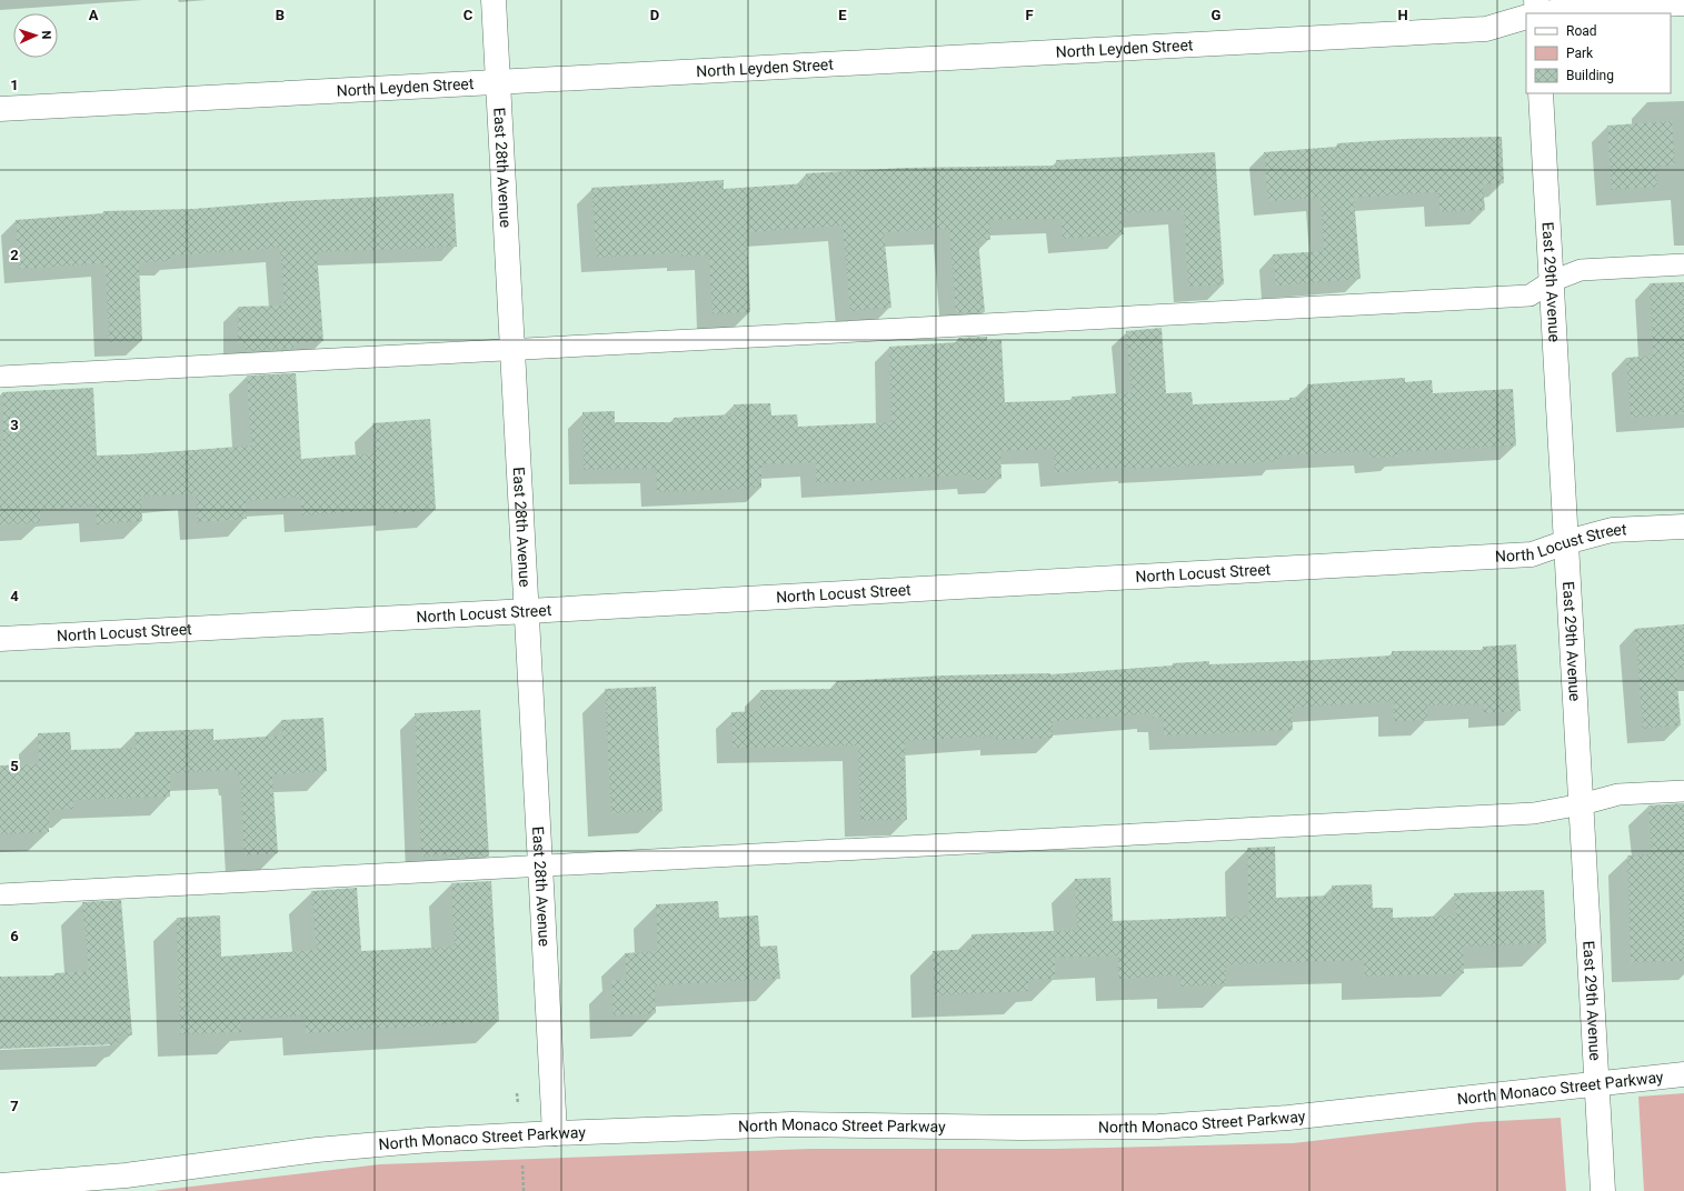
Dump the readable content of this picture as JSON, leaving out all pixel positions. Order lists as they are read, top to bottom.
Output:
{
  "streets": {
    "street": [
      "North Leyden Street",
      "East 28th Avenue",
      "East 29th Avenue",
      "North Locust Street",
      "North Monaco Street Parkway"
    ]
  },
  "crossings": [
    ["North Leyden Street", "East 28th Avenue"],
    ["East 28th Avenue", "North Locust Street"],
    ["East 28th Avenue", "North Monaco Street Parkway"],
    ["East 29th Avenue", "North Locust Street"],
    ["East 29th Avenue", "North Monaco Street Parkway"]
  ],
  "legend": ["Road", "Park", "Building"],
  "north": "right",
  "grid": {
    "columns": [
      "A",
      "B",
      "C",
      "D",
      "E",
      "F",
      "G",
      "H"
    ],
    "rows": [
      "1",
      "2",
      "3",
      "4",
      "5",
      "6",
      "7"
    ]
  }
}
